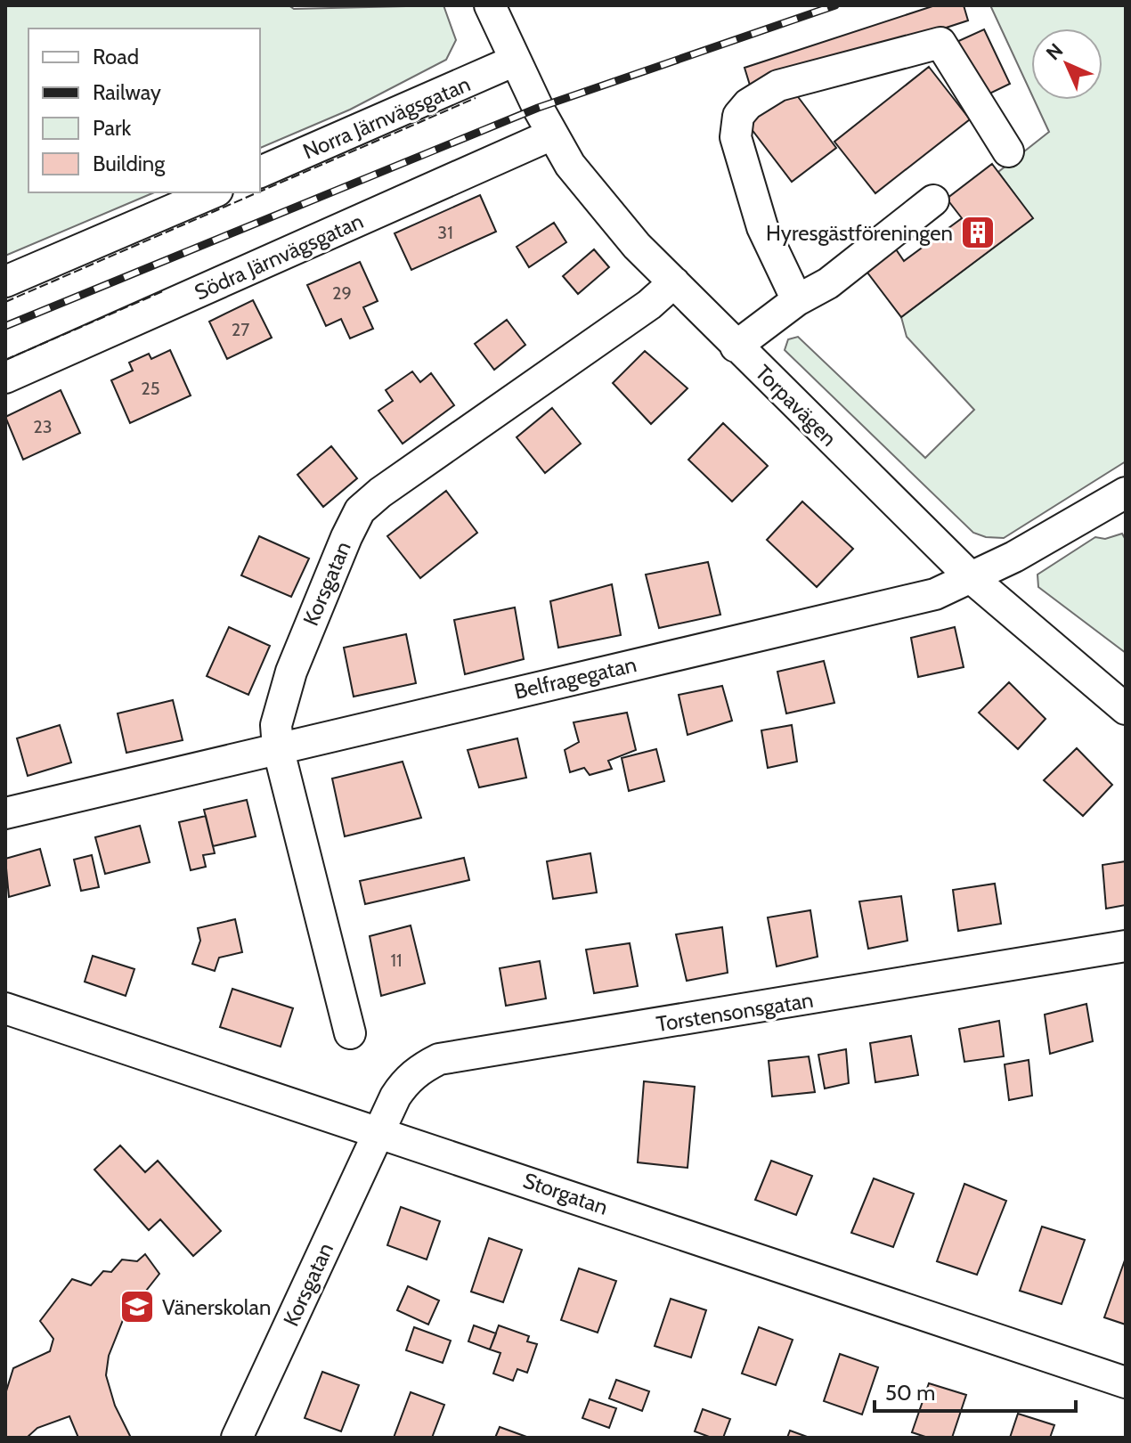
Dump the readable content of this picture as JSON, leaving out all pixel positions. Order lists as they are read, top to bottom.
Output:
{
  "streets": {
    "street": [
      "Norra Järnvägsgatan",
      "Södra Järnvägsgatan",
      "Torpavägen",
      "Korsgatan",
      "Belfragegatan",
      "Torstensonsgatan",
      "Storgatan"
    ]
  },
  "crossings": [
    ["Norra Järnvägsgatan", "Torpavägen"],
    ["Södra Järnvägsgatan", "Torpavägen"],
    ["Torpavägen", "Korsgatan"],
    ["Torpavägen", "Belfragegatan"],
    ["Korsgatan", "Belfragegatan"],
    ["Korsgatan", "Torstensonsgatan"],
    ["Korsgatan", "Storgatan"],
    ["Torstensonsgatan", "Storgatan"]
  ],
  "places": {
    "building": ["Hyresgästföreningen"],
    "school or university": ["Vänerskolan"]
  },
  "house_numbers": [
    "31",
    "29",
    "27",
    "25",
    "23",
    "11"
  ],
  "legend": [
    "Road",
    "Railway",
    "Park",
    "Building"
  ],
  "scale_bar": "50 m",
  "north": "top left"
}
